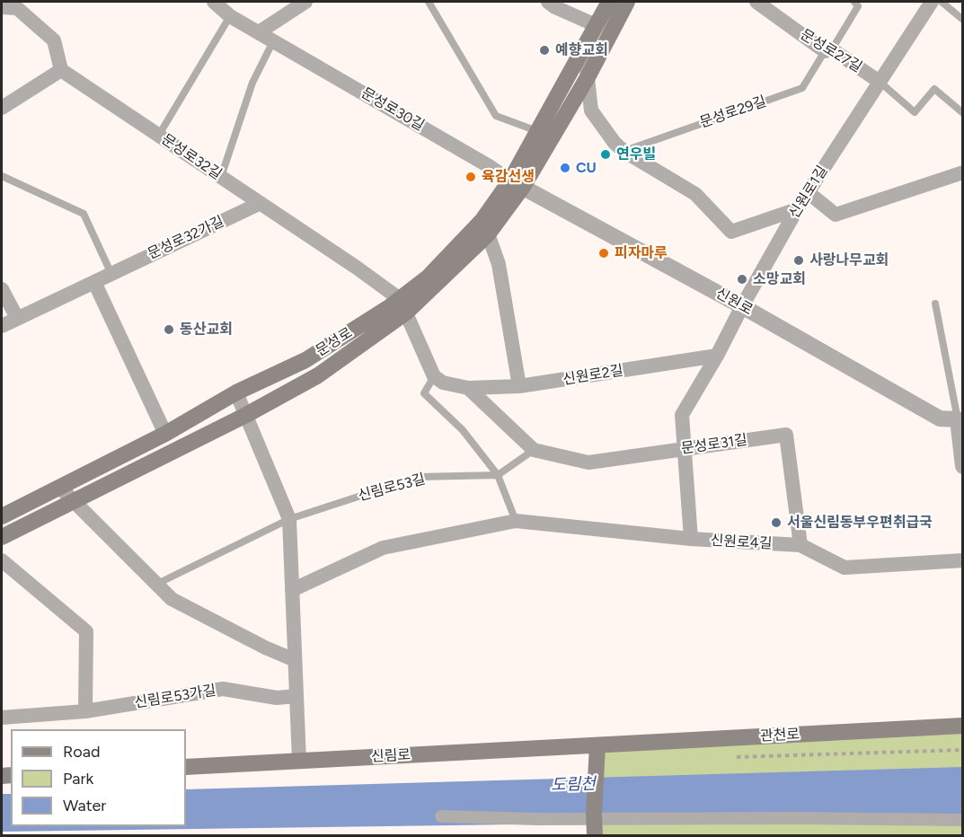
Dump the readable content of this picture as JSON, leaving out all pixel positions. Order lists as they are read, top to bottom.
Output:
{
  "streets": {
    "main road": ["문성로", "관천로", "신림로"],
    "street": [
      "문성로27길",
      "문성로30길",
      "문성로32길",
      "신원로1길",
      "문성로32가길",
      "신원로",
      "신원로2길",
      "문성로31길",
      "신원로4길",
      "신림로53가길"
    ],
    "lane": ["문성로29길", "신림로53길"]
  },
  "crossings": [
    ["문성로27길", "문성로29길"],
    ["문성로27길", "신원로1길"],
    ["문성로30길", "신원로"],
    ["문성로30길", "문성로"],
    ["문성로32길", "문성로32가길"],
    ["문성로32길", "문성로"],
    ["신원로1길", "신원로"],
    ["신원로", "문성로"],
    ["문성로31길", "신원로4길"],
    ["관천로", "신림로"]
  ],
  "water": ["도림천"],
  "places": [
    "예향교회",
    "연우빌",
    "CU",
    "육감선생",
    "피자마루",
    "사랑나무교회",
    "소망교회",
    "동산교회",
    "서울신림동부우편취급국"
  ],
  "legend": ["Road", "Park", "Water"]
}
